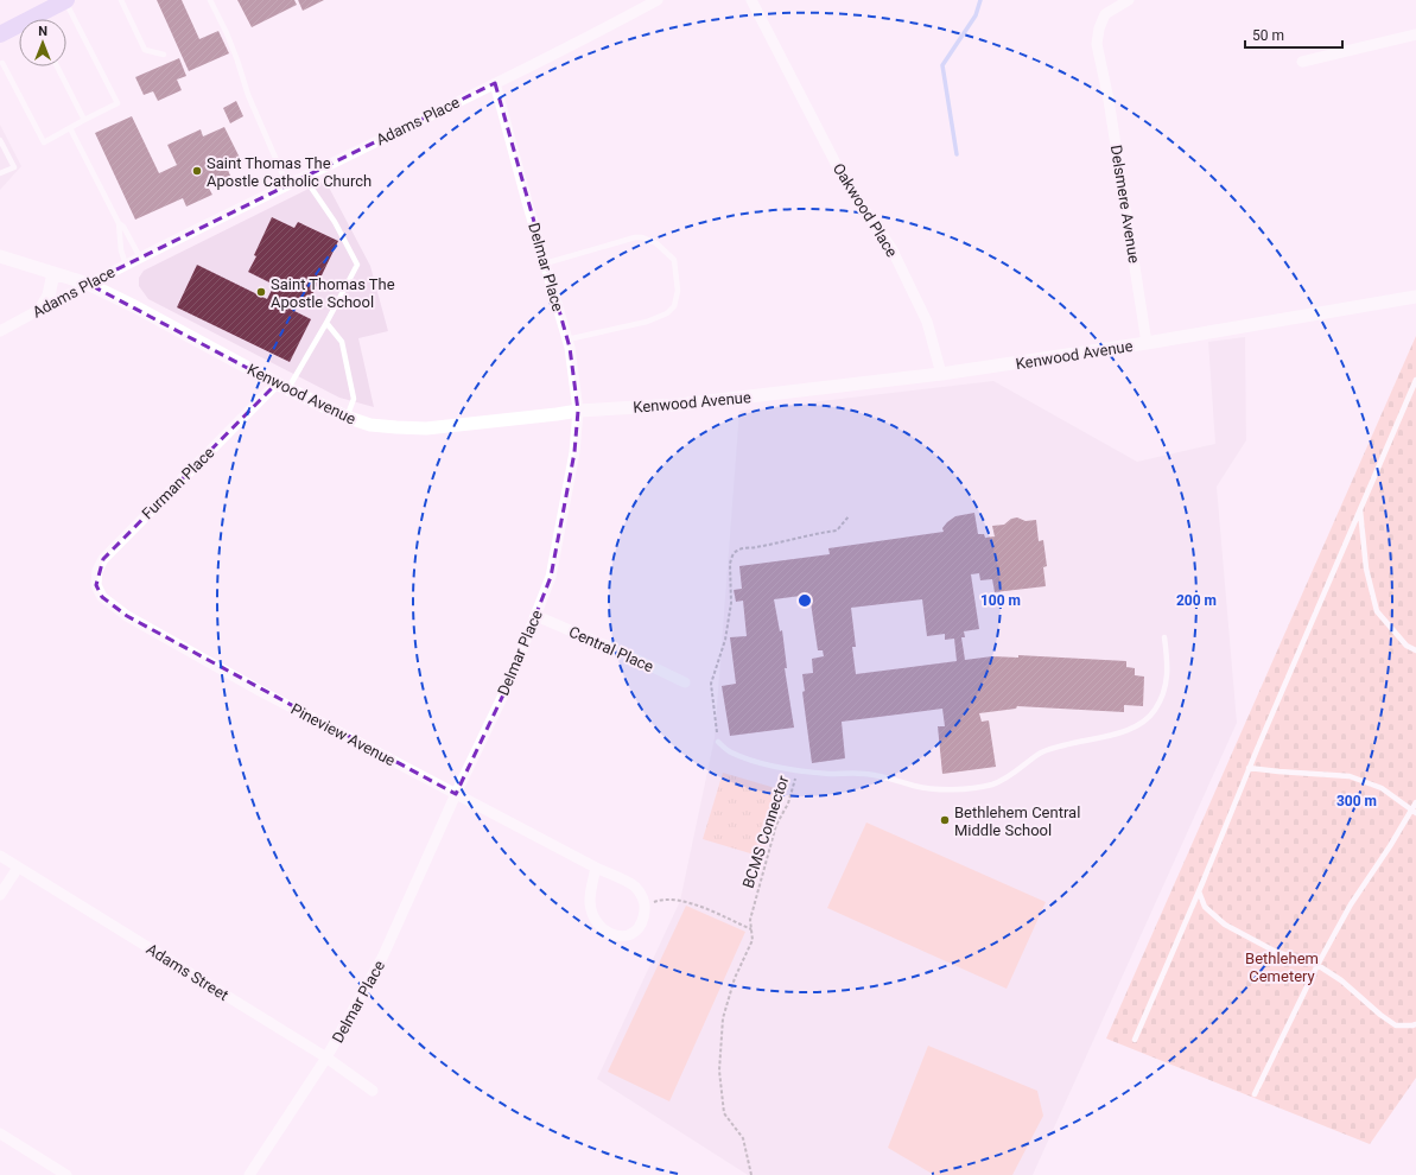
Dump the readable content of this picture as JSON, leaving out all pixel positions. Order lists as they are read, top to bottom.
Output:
{
  "streets": {
    "street": [
      "Adams Place",
      "Delsmere Avenue",
      "Oakwood Place",
      "Delmar Place",
      "Kenwood Avenue",
      "Furman Place",
      "Central Place",
      "Pineview Avenue",
      "Adams Street"
    ],
    "path": ["BCMS Connector"]
  },
  "crossings": [
    ["Adams Place", "Delmar Place"],
    ["Adams Place", "Kenwood Avenue"],
    ["Delsmere Avenue", "Kenwood Avenue"],
    ["Oakwood Place", "Kenwood Avenue"],
    ["Delmar Place", "Kenwood Avenue"],
    ["Delmar Place", "Central Place"],
    ["Delmar Place", "Pineview Avenue"],
    ["Delmar Place", "Adams Street"],
    ["Kenwood Avenue", "Furman Place"],
    ["Furman Place", "Pineview Avenue"]
  ],
  "parks": ["Bethlehem Cemetery"],
  "places": ["Saint Thomas The Apostle Catholic Church", "Saint Thomas The Apostle School", "Bethlehem Central Middle School"],
  "scale_bar": "50 m",
  "north": "top",
  "rings": ["100 m", "200 m", "300 m"]
}
